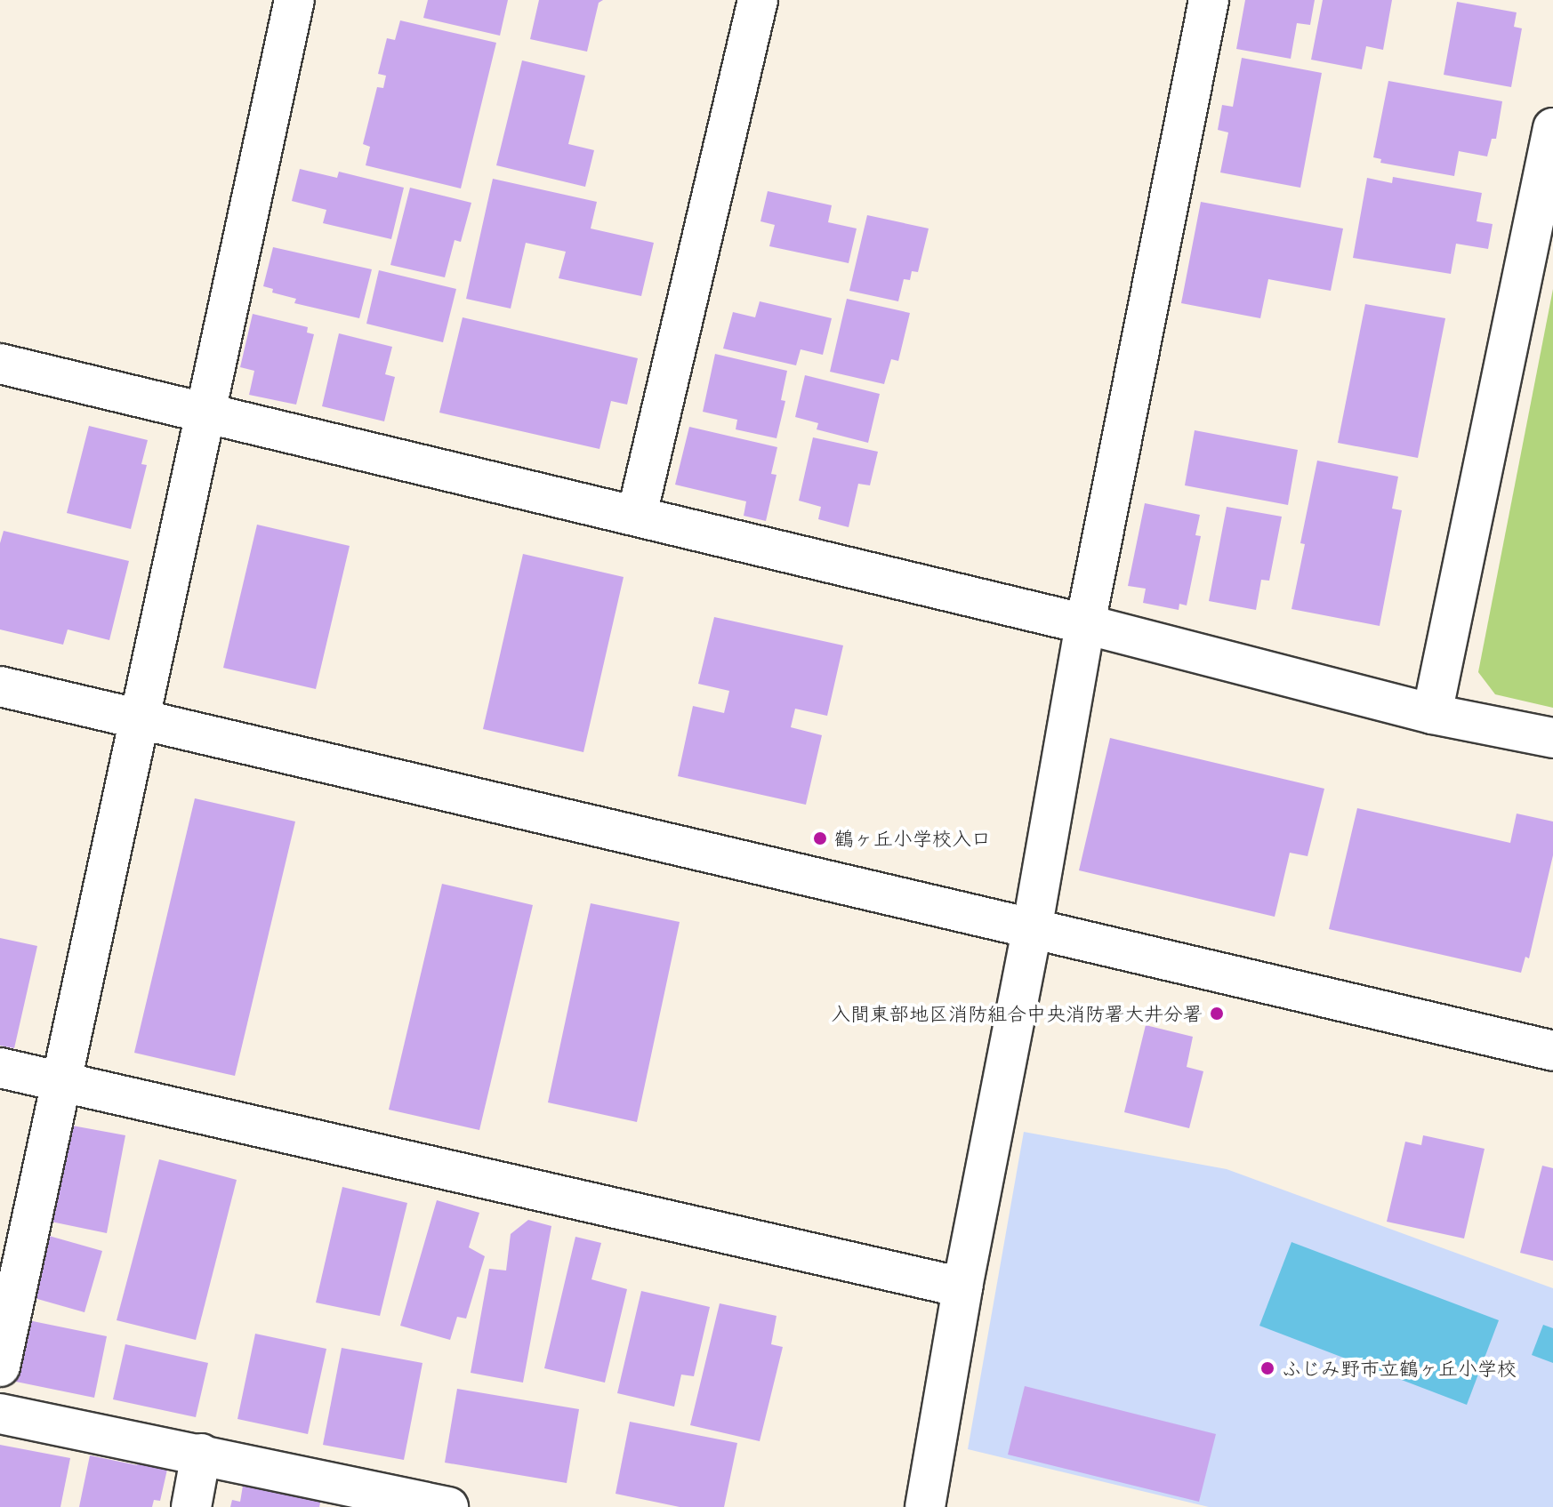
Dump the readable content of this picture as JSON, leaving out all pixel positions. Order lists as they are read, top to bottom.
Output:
{
  "places": ["鶴ヶ丘小学校入口", "入間東部地区消防組合中央消防署大井分署", "ふじみ野市立鶴ヶ丘小学校"]
}
